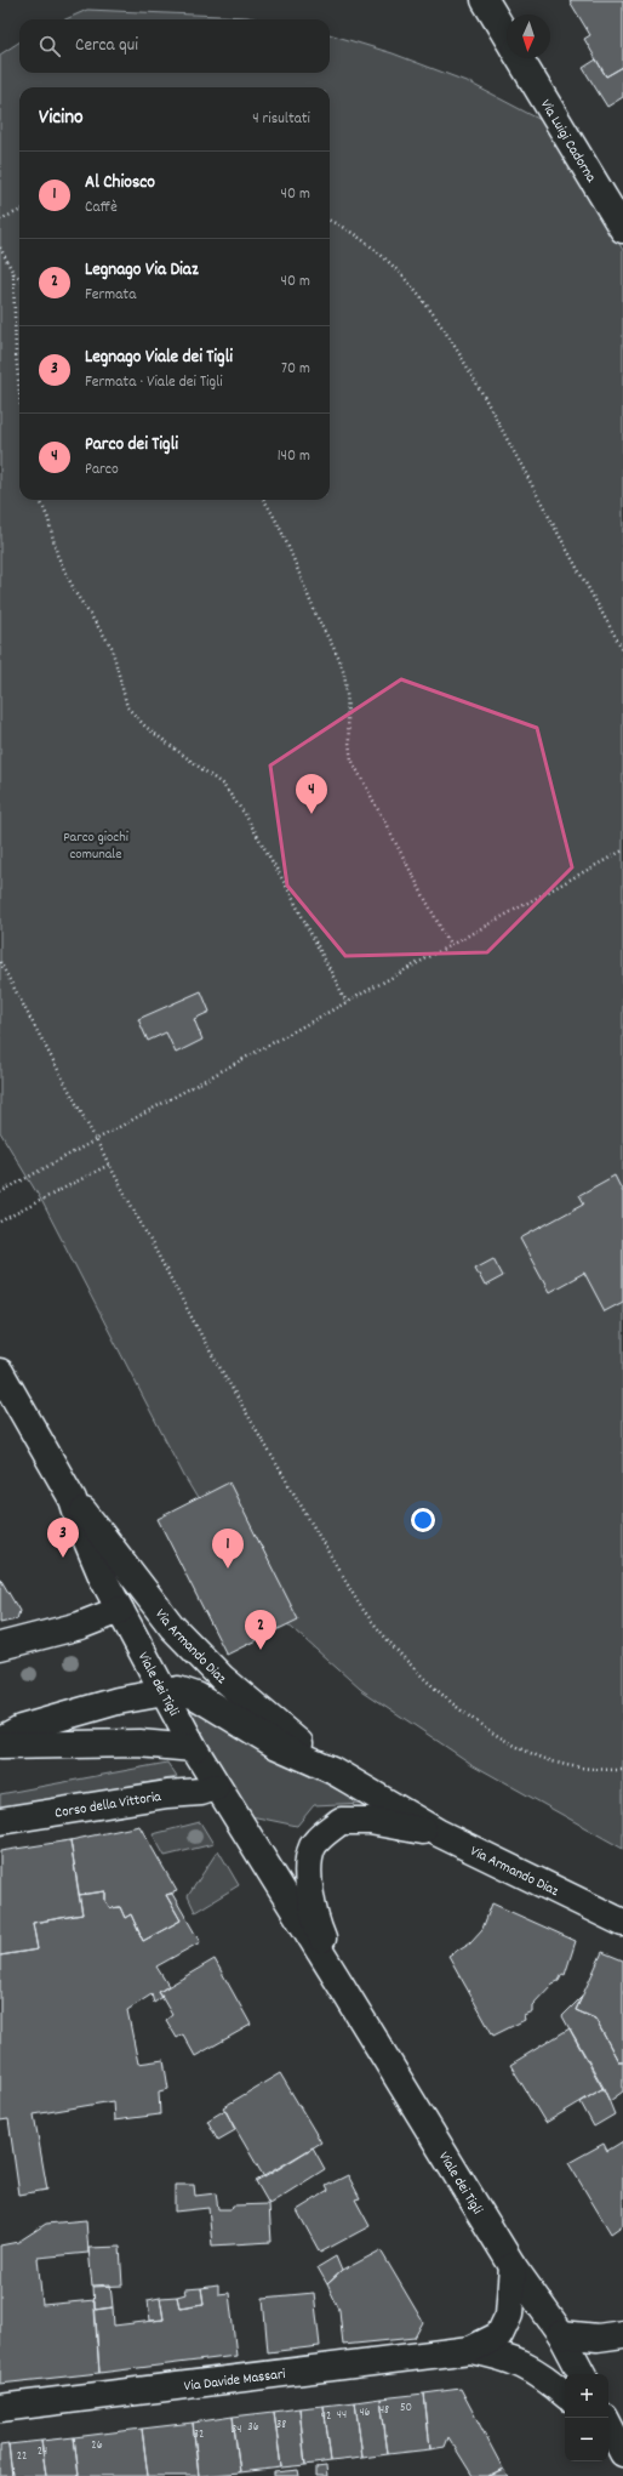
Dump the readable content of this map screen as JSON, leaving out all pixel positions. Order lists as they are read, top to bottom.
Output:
{
  "streets": {
    "street": [
      "Via Luigi Cadorna",
      "Via Armando Diaz",
      "Viale dei Tigli",
      "Corso della Vittoria",
      "Via Davide Massari"
    ]
  },
  "crossings": [
    ["Via Armando Diaz", "Viale dei Tigli"],
    ["Viale dei Tigli", "Corso della Vittoria"],
    ["Viale dei Tigli", "Via Davide Massari"]
  ],
  "parks": ["Parco giochi comunale"],
  "house_numbers": [
    "50",
    "48",
    "46",
    "44",
    "42",
    "38",
    "36",
    "34",
    "32",
    "26",
    "24",
    "22"
  ],
  "north": "bottom",
  "page": {
    "search": "Cerca qui",
    "heading": ["Vicino", "4 risultati"],
    "list": [
      {
        "mark": "1",
        "name": "Al Chiosco",
        "note": "Caffè",
        "value": "40 m"
      },
      {
        "mark": "2",
        "name": "Legnago Via Diaz",
        "note": "Fermata",
        "value": "40 m"
      },
      {
        "mark": "3",
        "name": "Legnago Viale dei Tigli",
        "note": "Fermata · Viale dei Tigli",
        "value": "70 m"
      },
      {
        "mark": "4",
        "name": "Parco dei Tigli",
        "note": "Parco",
        "value": "140 m"
      }
    ],
    "pins": [
      "4",
      "3",
      "1",
      "2"
    ],
    "map_buttons": ["+", "−"]
  }
}
